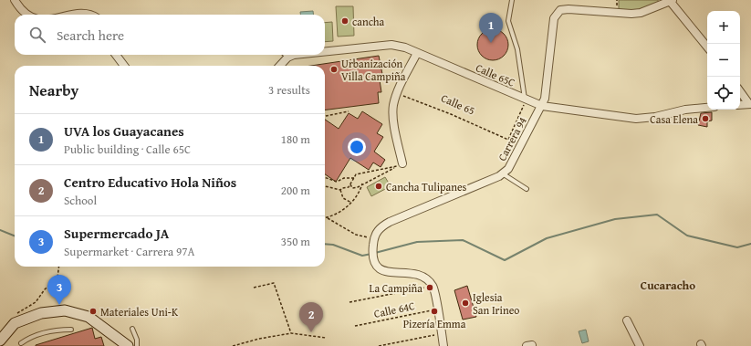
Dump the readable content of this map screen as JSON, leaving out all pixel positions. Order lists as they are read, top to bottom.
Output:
{
  "streets": {
    "street": ["Calle 65C", "Carrera 94"],
    "path": ["Calle 65", "Calle 64C"]
  },
  "crossings": [
    ["Calle 65C", "Calle 65"],
    ["Calle 65C", "Carrera 94"]
  ],
  "districts": ["Cucaracho"],
  "places": [
    "cancha",
    "Urbanización Villa Campiña",
    "Casa Elena",
    "Cancha Tulipanes",
    "La Campiña",
    "Iglesia San Irineo",
    "Materiales Uni-K",
    "Pizería Emma"
  ],
  "page": {
    "map_buttons": ["+", "−"],
    "pins": ["1", "3", "2"],
    "search": "Search here",
    "heading": ["Nearby", "3 results"],
    "list": [
      {
        "mark": "1",
        "name": "UVA los Guayacanes",
        "note": "Public building · Calle 65C",
        "value": "180 m"
      },
      {
        "mark": "2",
        "name": "Centro Educativo Hola Niños",
        "note": "School",
        "value": "200 m"
      },
      {
        "mark": "3",
        "name": "Supermercado JA",
        "note": "Supermarket · Carrera 97A",
        "value": "350 m"
      }
    ]
  }
}
